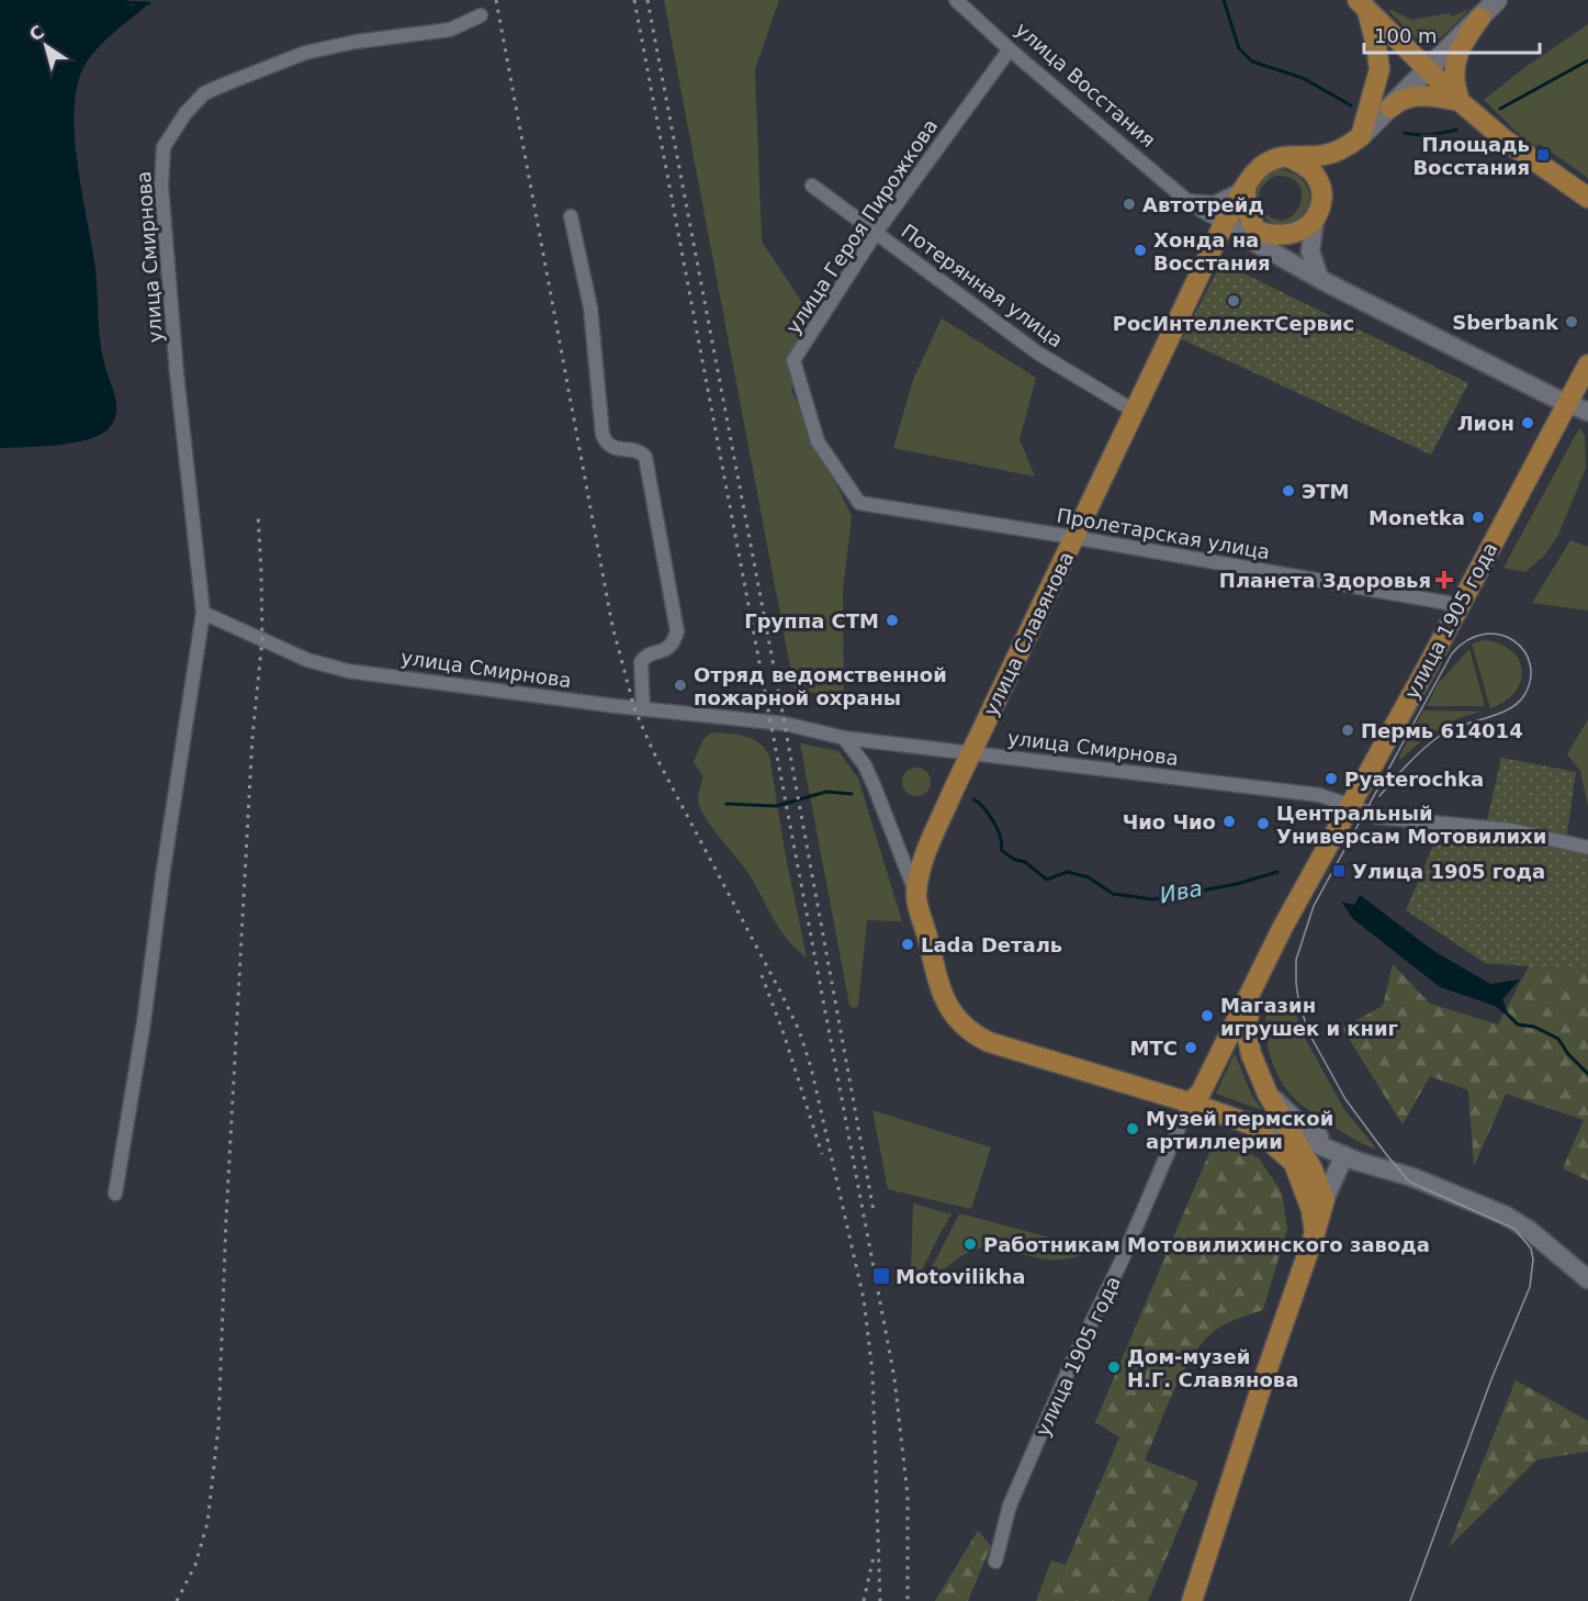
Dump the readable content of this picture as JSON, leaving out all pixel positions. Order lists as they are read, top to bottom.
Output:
{
  "streets": {
    "main road": ["улица 1905 года", "улица Славянова"],
    "street": [
      "улица Восстания",
      "улица Героя Пирожкова",
      "улица Смирнова",
      "Потерянная улица",
      "Пролетарская улица"
    ]
  },
  "crossings": [
    ["улица Восстания", "улица Героя Пирожкова"],
    ["улица Восстания", "улица Славянова"],
    ["улица Героя Пирожкова", "Потерянная улица"],
    ["улица Героя Пирожкова", "Пролетарская улица"],
    ["улица Смирнова", "улица 1905 года"],
    ["улица Смирнова", "улица Славянова"],
    ["Потерянная улица", "улица Славянова"],
    ["Пролетарская улица", "улица 1905 года"],
    ["Пролетарская улица", "улица Славянова"],
    ["улица 1905 года", "улица Славянова"]
  ],
  "water": ["Ива"],
  "places": {
    "transit": ["Площадь Восстания", "Улица 1905 года", "Motovilikha"],
    "other": [
      "Автотрейд",
      "Хонда на Восстания",
      "РосИнтеллектСервис",
      "Sberbank",
      "Лион",
      "ЭТМ",
      "Monetka",
      "Группа СТМ",
      "Отряд ведомственной пожарной охраны",
      "Пермь 614014",
      "Pyaterochka",
      "Чио Чио",
      "Центральный Универсам Мотовилихи",
      "Lada Dеталь",
      "Магазин игрушек и книг",
      "МТС",
      "Музей пермской артиллерии",
      "Работникам Мотовилихинского завода",
      "Дом-музей Н.Г. Славянова"
    ],
    "health": ["Планета Здоровья"]
  },
  "scale_bar": "100 m",
  "north": "top left"
}
